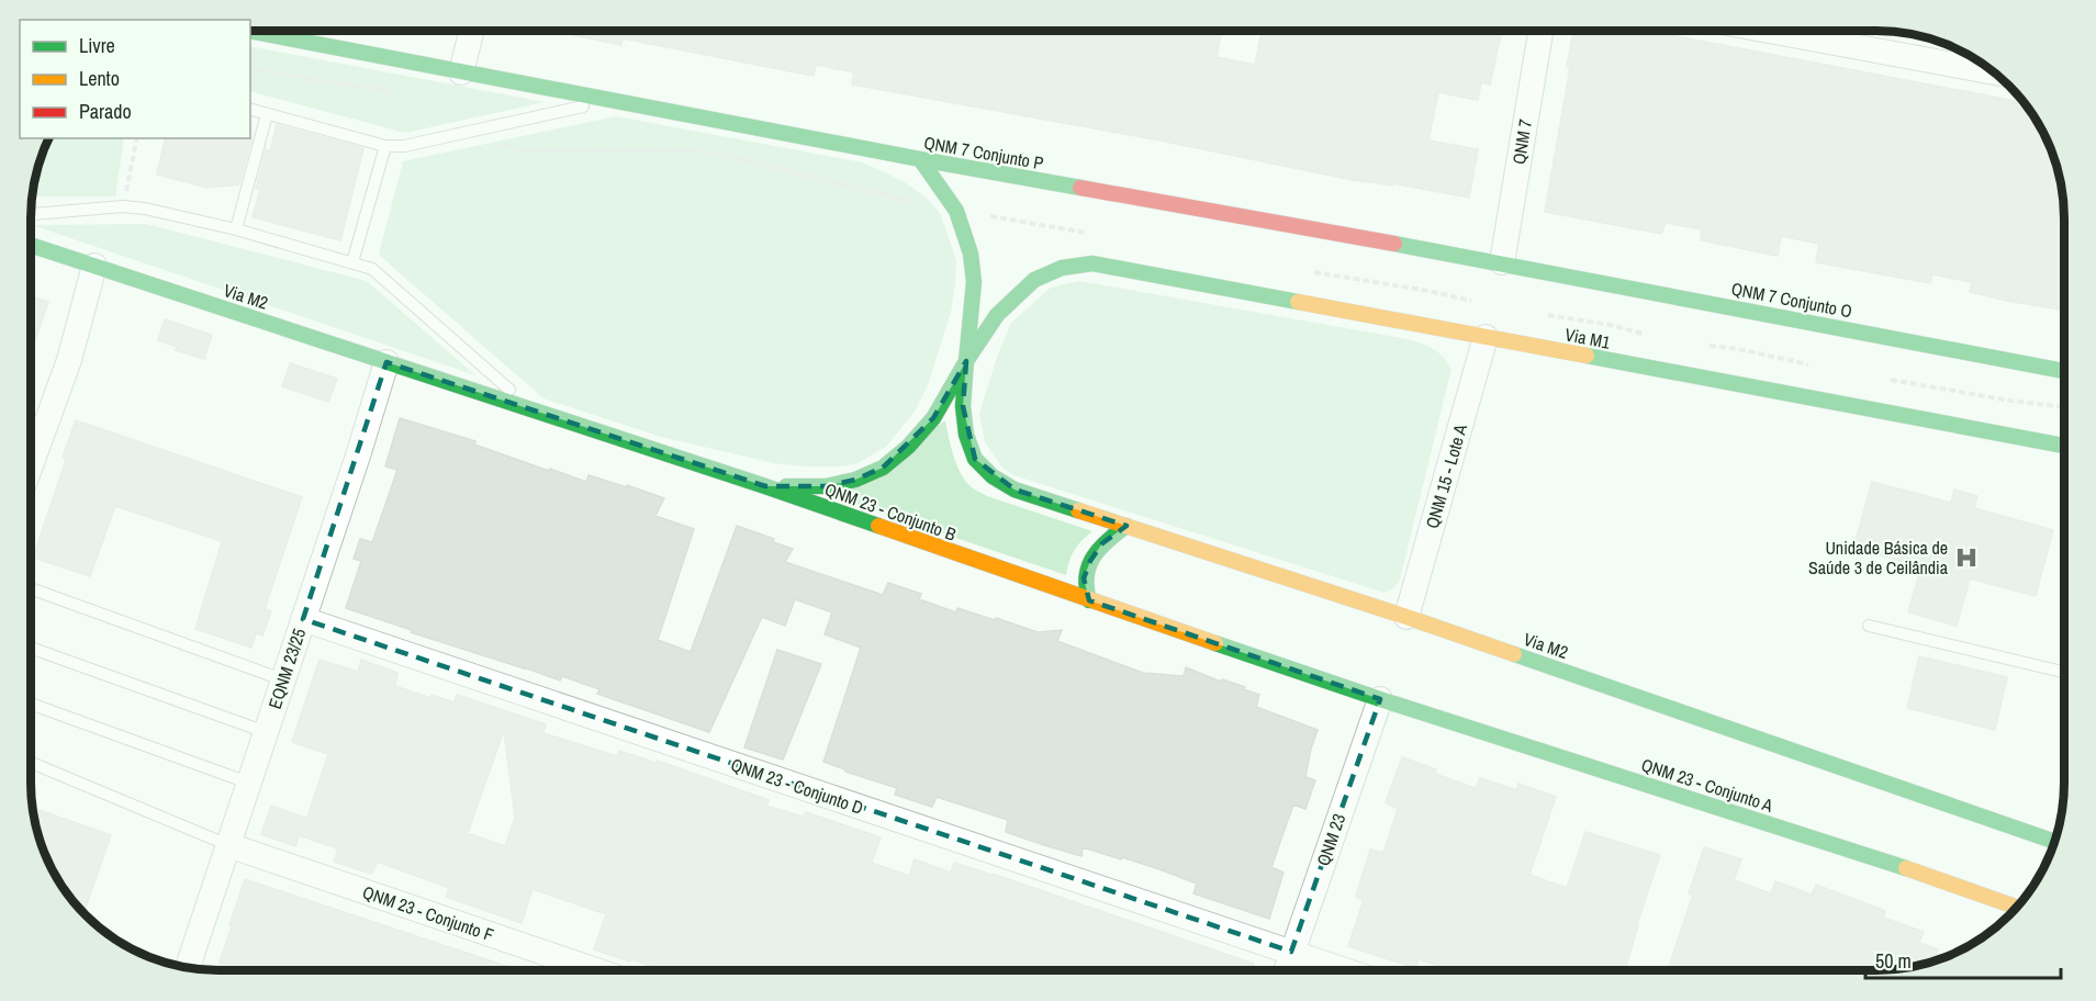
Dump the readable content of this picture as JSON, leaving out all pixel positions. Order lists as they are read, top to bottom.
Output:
{
  "streets": {
    "main road": [
      "QNM 7 Conjunto P",
      "Via M2",
      "QNM 7 Conjunto O",
      "Via M1",
      "QNM 23 - Conjunto B",
      "QNM 23 - Conjunto A"
    ],
    "street": [
      "QNM 7",
      "QNM 15 - Lote A",
      "EQNM 23/25",
      "QNM 23 - Conjunto D",
      "QNM 23",
      "QNM 23 - Conjunto F"
    ]
  },
  "crossings": [
    ["QNM 7", "QNM 7 Conjunto P"],
    ["QNM 7", "QNM 7 Conjunto O"],
    ["QNM 7 Conjunto P", "Via M2"],
    ["QNM 7 Conjunto P", "QNM 7 Conjunto O"],
    ["Via M2", "Via M1"],
    ["Via M2", "QNM 15 - Lote A"],
    ["Via M2", "QNM 23 - Conjunto B"],
    ["Via M2", "EQNM 23/25"],
    ["Via M1", "QNM 15 - Lote A"],
    ["Via M1", "QNM 23 - Conjunto B"],
    ["QNM 23 - Conjunto B", "EQNM 23/25"],
    ["QNM 23 - Conjunto B", "QNM 23 - Conjunto A"],
    ["QNM 23 - Conjunto B", "QNM 23"],
    ["EQNM 23/25", "QNM 23 - Conjunto D"],
    ["EQNM 23/25", "QNM 23 - Conjunto F"],
    ["QNM 23 - Conjunto A", "QNM 23"],
    ["QNM 23 - Conjunto D", "QNM 23"]
  ],
  "places": {
    "hospital": ["Unidade Básica de Saúde 3 de Ceilândia"]
  },
  "legend": ["Livre", "Lento", "Parado"],
  "scale_bar": "50 m"
}
